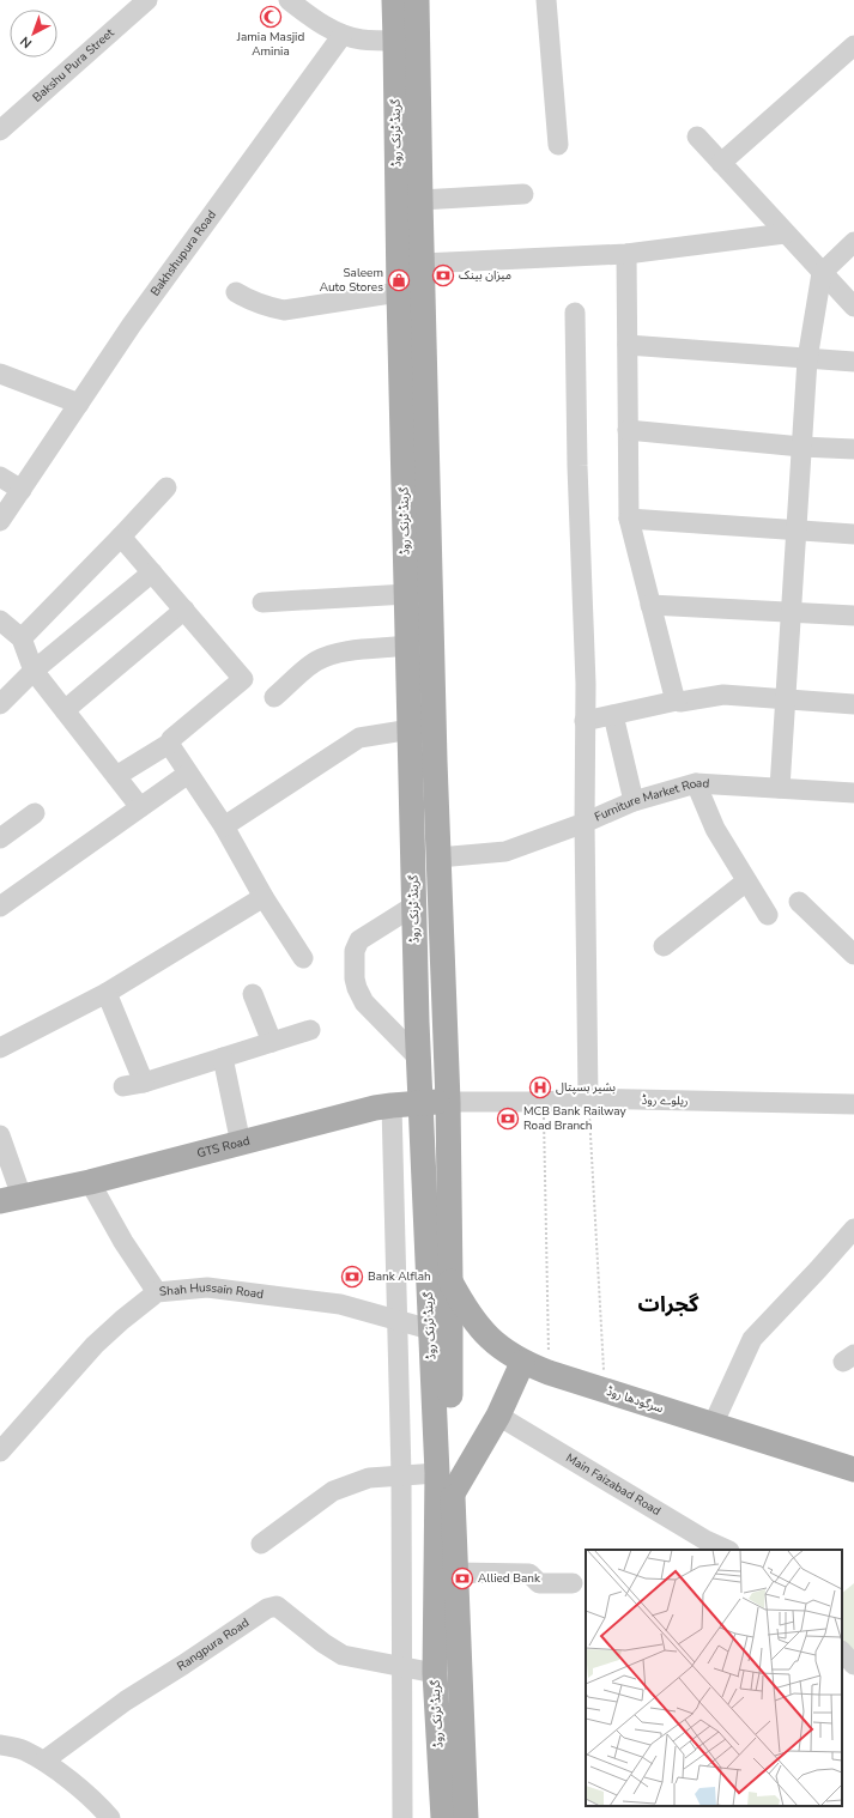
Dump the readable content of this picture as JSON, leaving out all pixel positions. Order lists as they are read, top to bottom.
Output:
{
  "streets": {
    "main road": ["گرینڈ ٹرنک روڈ", "GTS Road", "سرگودھا روڈ"],
    "street": [
      "Bakshu Pura Street",
      "Bakhshupura Road",
      "Furniture Market Road",
      "ریلوے روڈ",
      "Shah Hussain Road",
      "Main Faizabad Road",
      "Rangpura Road"
    ]
  },
  "crossings": [
    ["گرینڈ ٹرنک روڈ", "ریلوے روڈ"],
    ["گرینڈ ٹرنک روڈ", "GTS Road"],
    ["گرینڈ ٹرنک روڈ", "Shah Hussain Road"],
    ["گرینڈ ٹرنک روڈ", "سرگودھا روڈ"],
    ["گرینڈ ٹرنک روڈ", "Rangpura Road"],
    ["Furniture Market Road", "ریلوے روڈ"],
    ["ریلوے روڈ", "GTS Road"]
  ],
  "districts": ["گجرات"],
  "places": {
    "mosque": ["Jamia Masjid Aminia"],
    "bank": [
      "میزان بینک",
      "MCB Bank Railway Road Branch",
      "Bank Alflah",
      "Allied Bank"
    ],
    "shop": ["Saleem Auto Stores"],
    "hospital": ["بشیر ہسپتال"]
  },
  "north": "bottom left"
}
